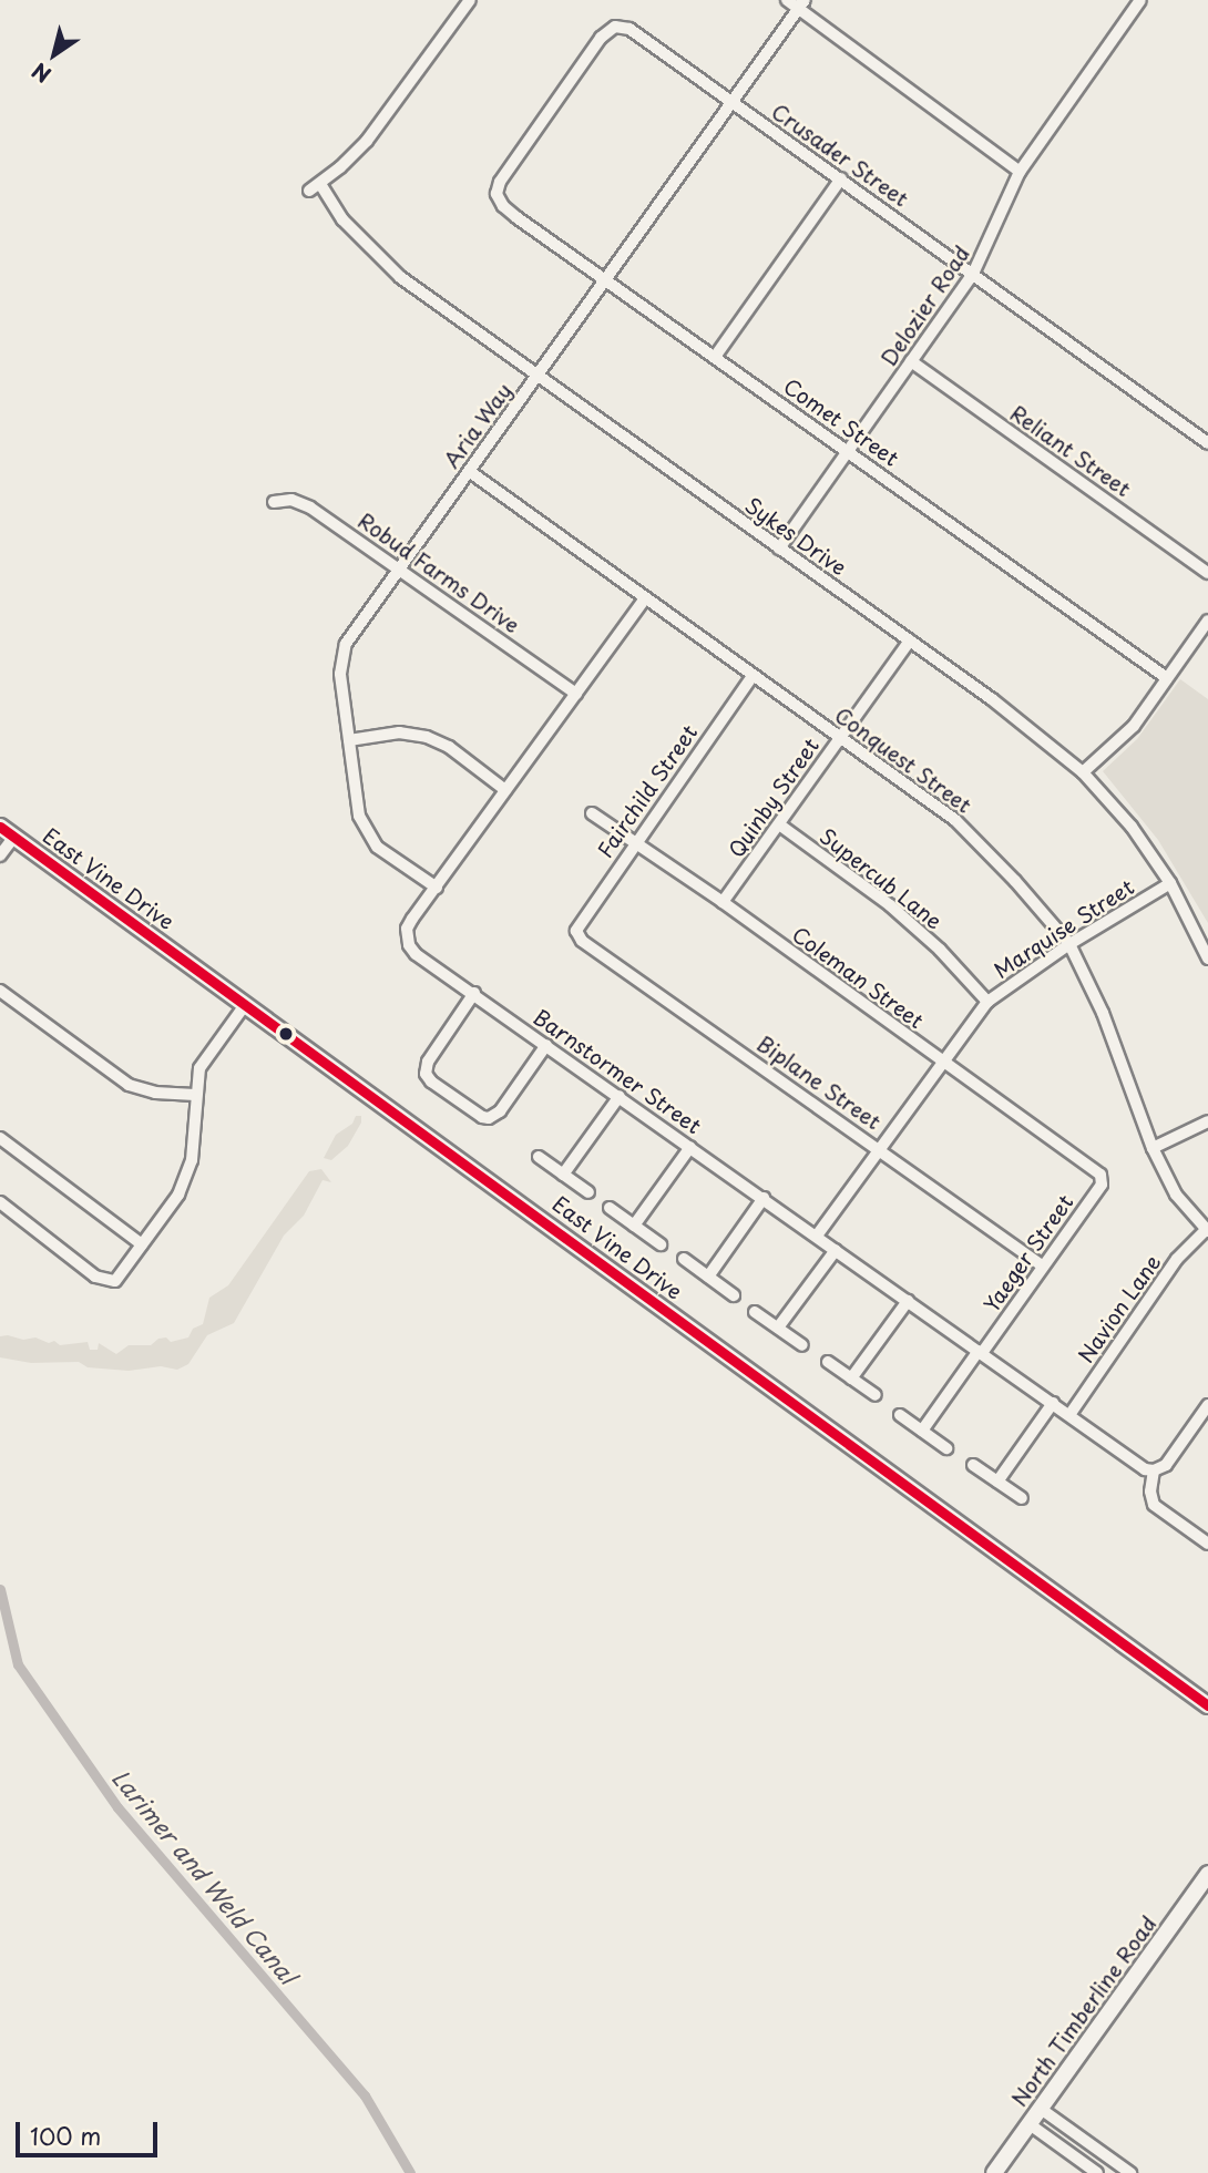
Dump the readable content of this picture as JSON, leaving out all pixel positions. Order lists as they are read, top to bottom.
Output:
{
  "streets": {
    "street": [
      "Crusader Street",
      "Delozier Road",
      "Comet Street",
      "Aria Way",
      "Reliant Street",
      "Sykes Drive",
      "Robud Farms Drive",
      "Conquest Street",
      "Fairchild Street",
      "Quinby Street",
      "East Vine Drive",
      "Supercub Lane",
      "Marquise Street",
      "Coleman Street",
      "Barnstormer Street",
      "Biplane Street",
      "Yaeger Street",
      "Navion Lane",
      "North Timberline Road"
    ]
  },
  "crossings": [
    ["Crusader Street", "Delozier Road"],
    ["Crusader Street", "Comet Street"],
    ["Crusader Street", "Aria Way"],
    ["Delozier Road", "Comet Street"],
    ["Delozier Road", "Reliant Street"],
    ["Delozier Road", "Sykes Drive"],
    ["Comet Street", "Aria Way"],
    ["Aria Way", "Sykes Drive"],
    ["Aria Way", "Robud Farms Drive"],
    ["Aria Way", "Conquest Street"],
    ["Aria Way", "Barnstormer Street"],
    ["Sykes Drive", "Quinby Street"],
    ["Sykes Drive", "Marquise Street"],
    ["Robud Farms Drive", "Barnstormer Street"],
    ["Conquest Street", "Fairchild Street"],
    ["Conquest Street", "Quinby Street"],
    ["Conquest Street", "Marquise Street"],
    ["Conquest Street", "Barnstormer Street"],
    ["Conquest Street", "Navion Lane"],
    ["Fairchild Street", "Coleman Street"],
    ["Fairchild Street", "Biplane Street"],
    ["Quinby Street", "Supercub Lane"],
    ["Quinby Street", "Coleman Street"],
    ["Supercub Lane", "Marquise Street"],
    ["Marquise Street", "Coleman Street"],
    ["Marquise Street", "Barnstormer Street"],
    ["Marquise Street", "Biplane Street"],
    ["Coleman Street", "Yaeger Street"],
    ["Barnstormer Street", "Yaeger Street"],
    ["Barnstormer Street", "Navion Lane"],
    ["Biplane Street", "Yaeger Street"]
  ],
  "water": ["Larimer and Weld Canal"],
  "scale_bar": "100 m",
  "north": "bottom left"
}
